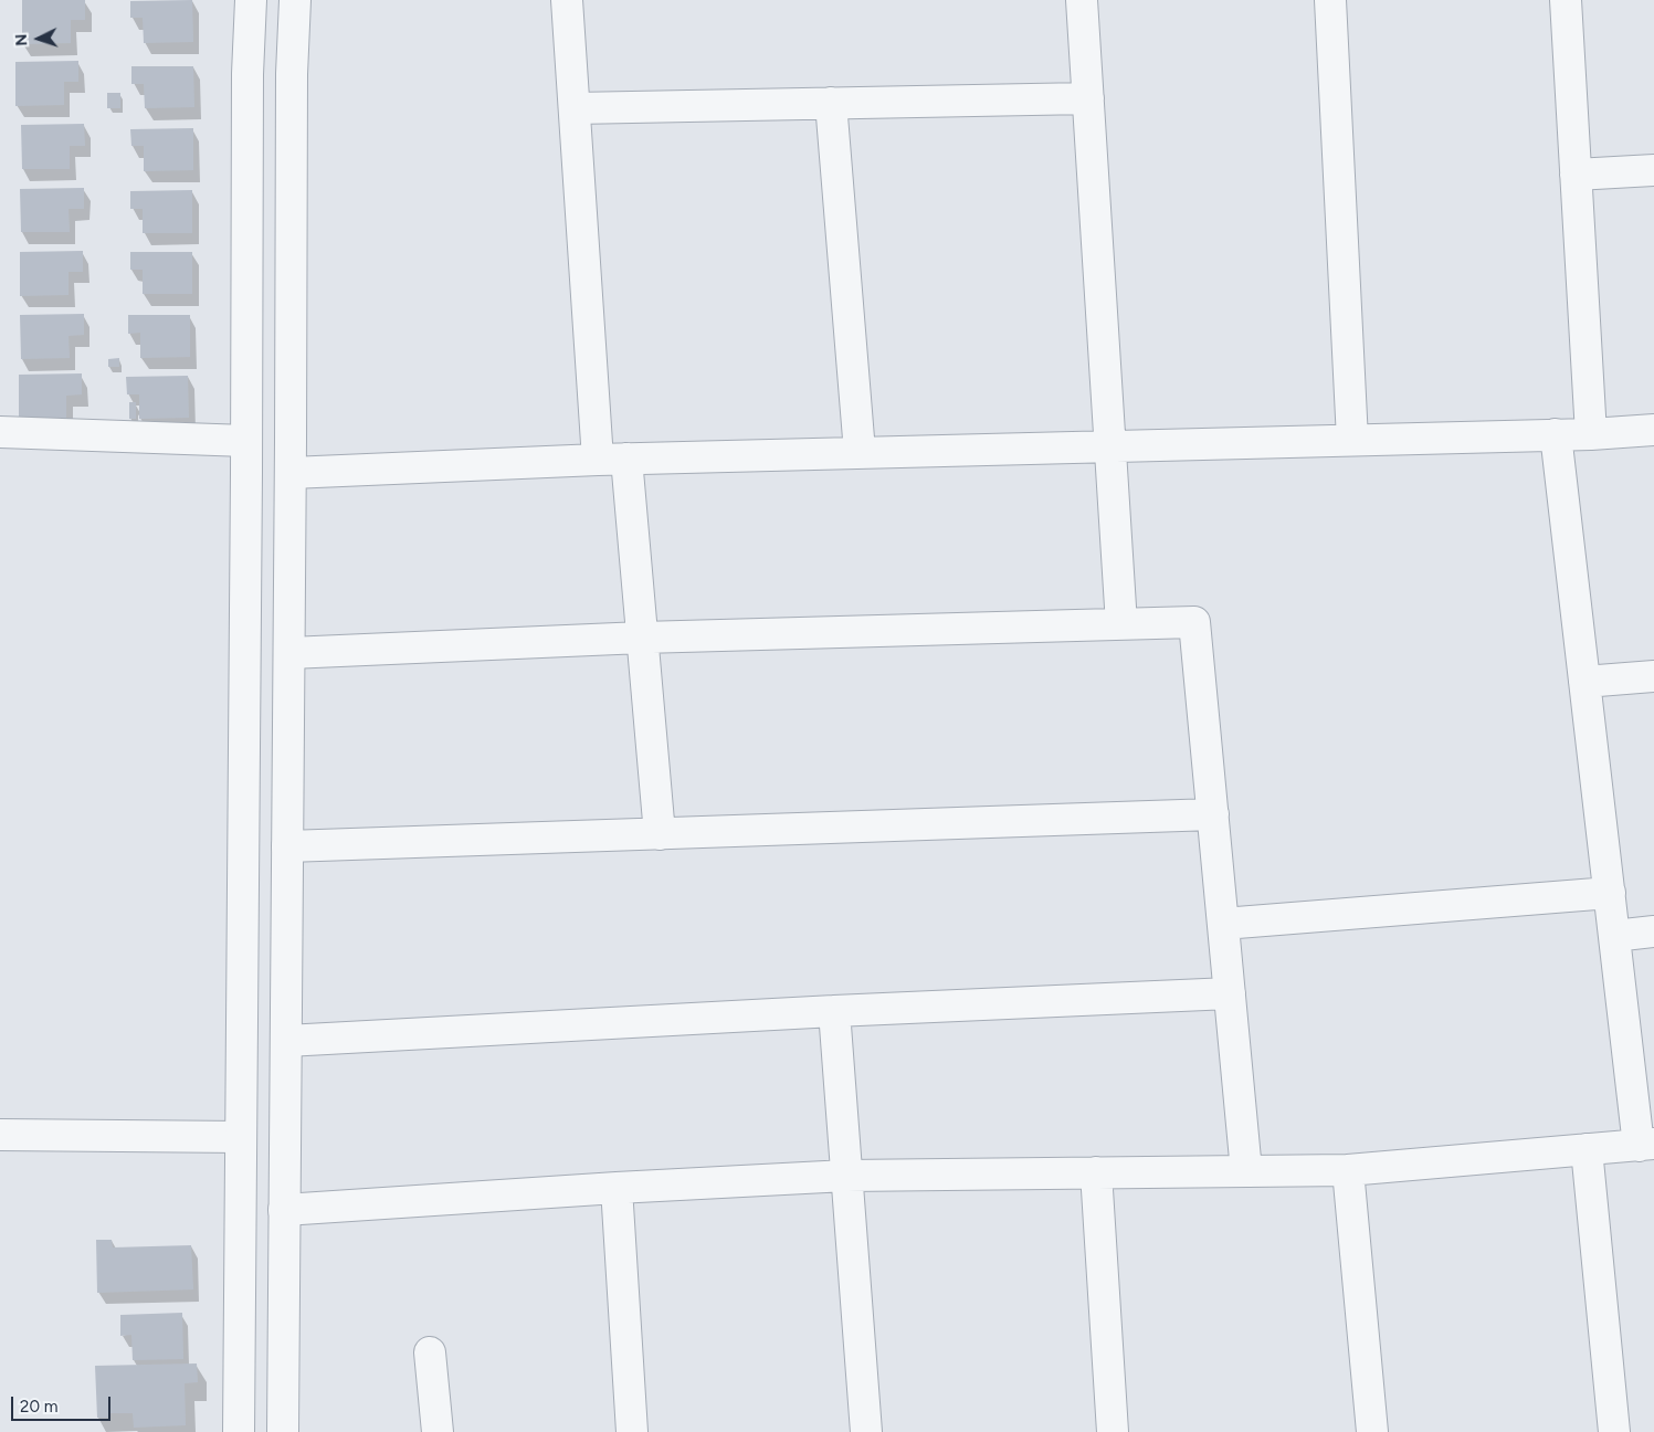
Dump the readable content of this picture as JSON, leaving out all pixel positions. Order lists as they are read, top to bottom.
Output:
{
  "scale_bar": "20 m",
  "north": "left"
}
